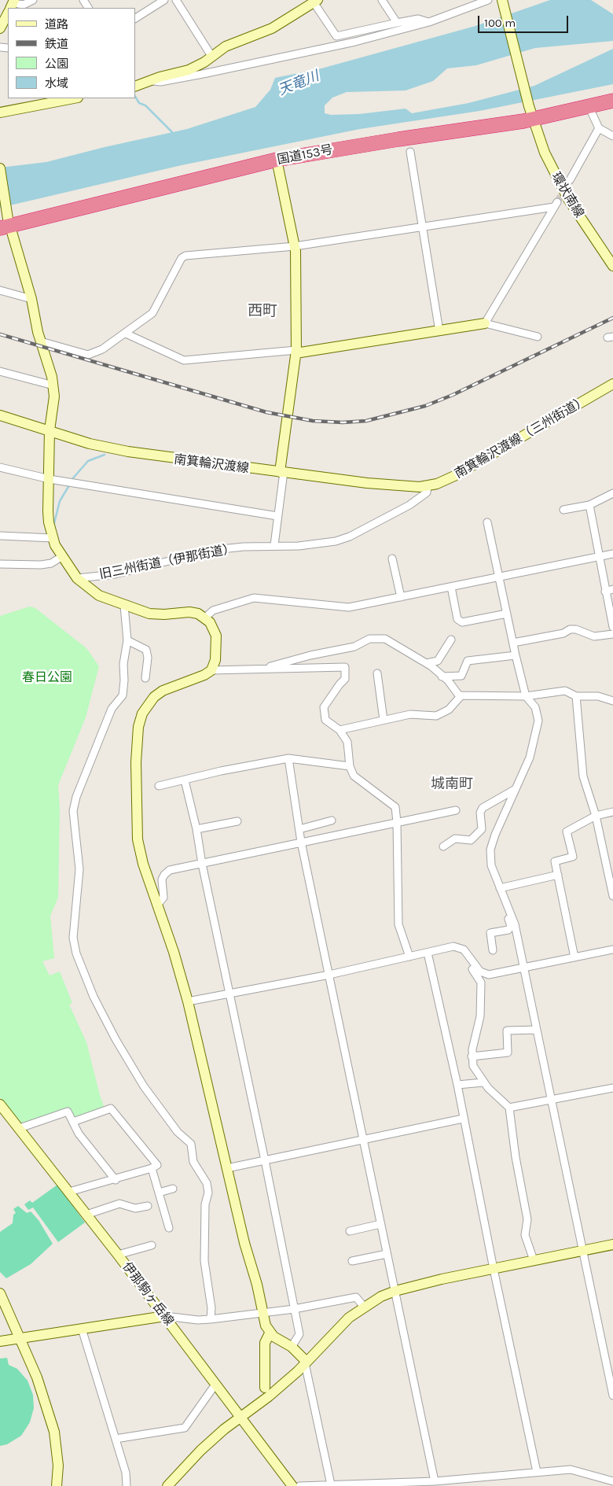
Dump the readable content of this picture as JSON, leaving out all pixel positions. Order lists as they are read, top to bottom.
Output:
{
  "streets": {
    "highway": ["国道153号"],
    "street": [
      "環状南線",
      "南箕輪沢渡線（三州街道）",
      "南箕輪沢渡線",
      "旧三州街道（伊那街道）",
      "伊那駒ヶ岳線"
    ]
  },
  "crossings": [
    ["国道153号", "環状南線"],
    ["南箕輪沢渡線（三州街道）", "南箕輪沢渡線"],
    ["南箕輪沢渡線（三州街道）", "旧三州街道（伊那街道）"],
    ["南箕輪沢渡線", "旧三州街道（伊那街道）"]
  ],
  "districts": ["西町", "城南町"],
  "water": ["天竜川"],
  "parks": ["春日公園"],
  "legend": [
    "道路",
    "鉄道",
    "公園",
    "水域"
  ],
  "scale_bar": "100 m"
}
